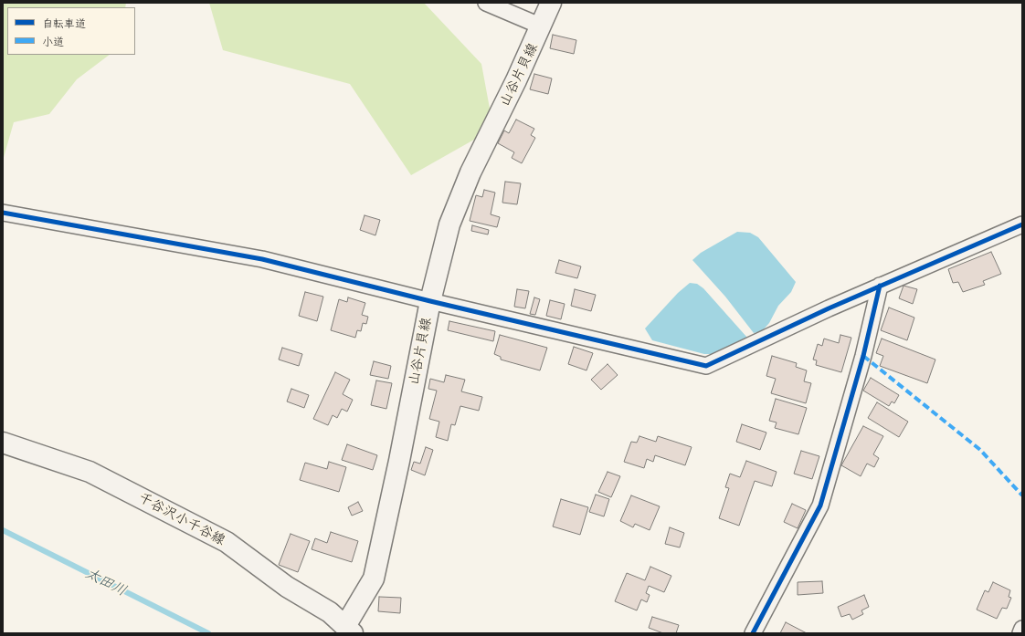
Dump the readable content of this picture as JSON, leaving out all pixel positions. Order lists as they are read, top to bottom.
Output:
{
  "streets": {
    "main road": ["山谷片貝線", "千谷沢小千谷線"]
  },
  "crossings": [
    ["山谷片貝線", "千谷沢小千谷線"]
  ],
  "water": ["太田川"],
  "legend": ["自転車道", "小道"]
}
